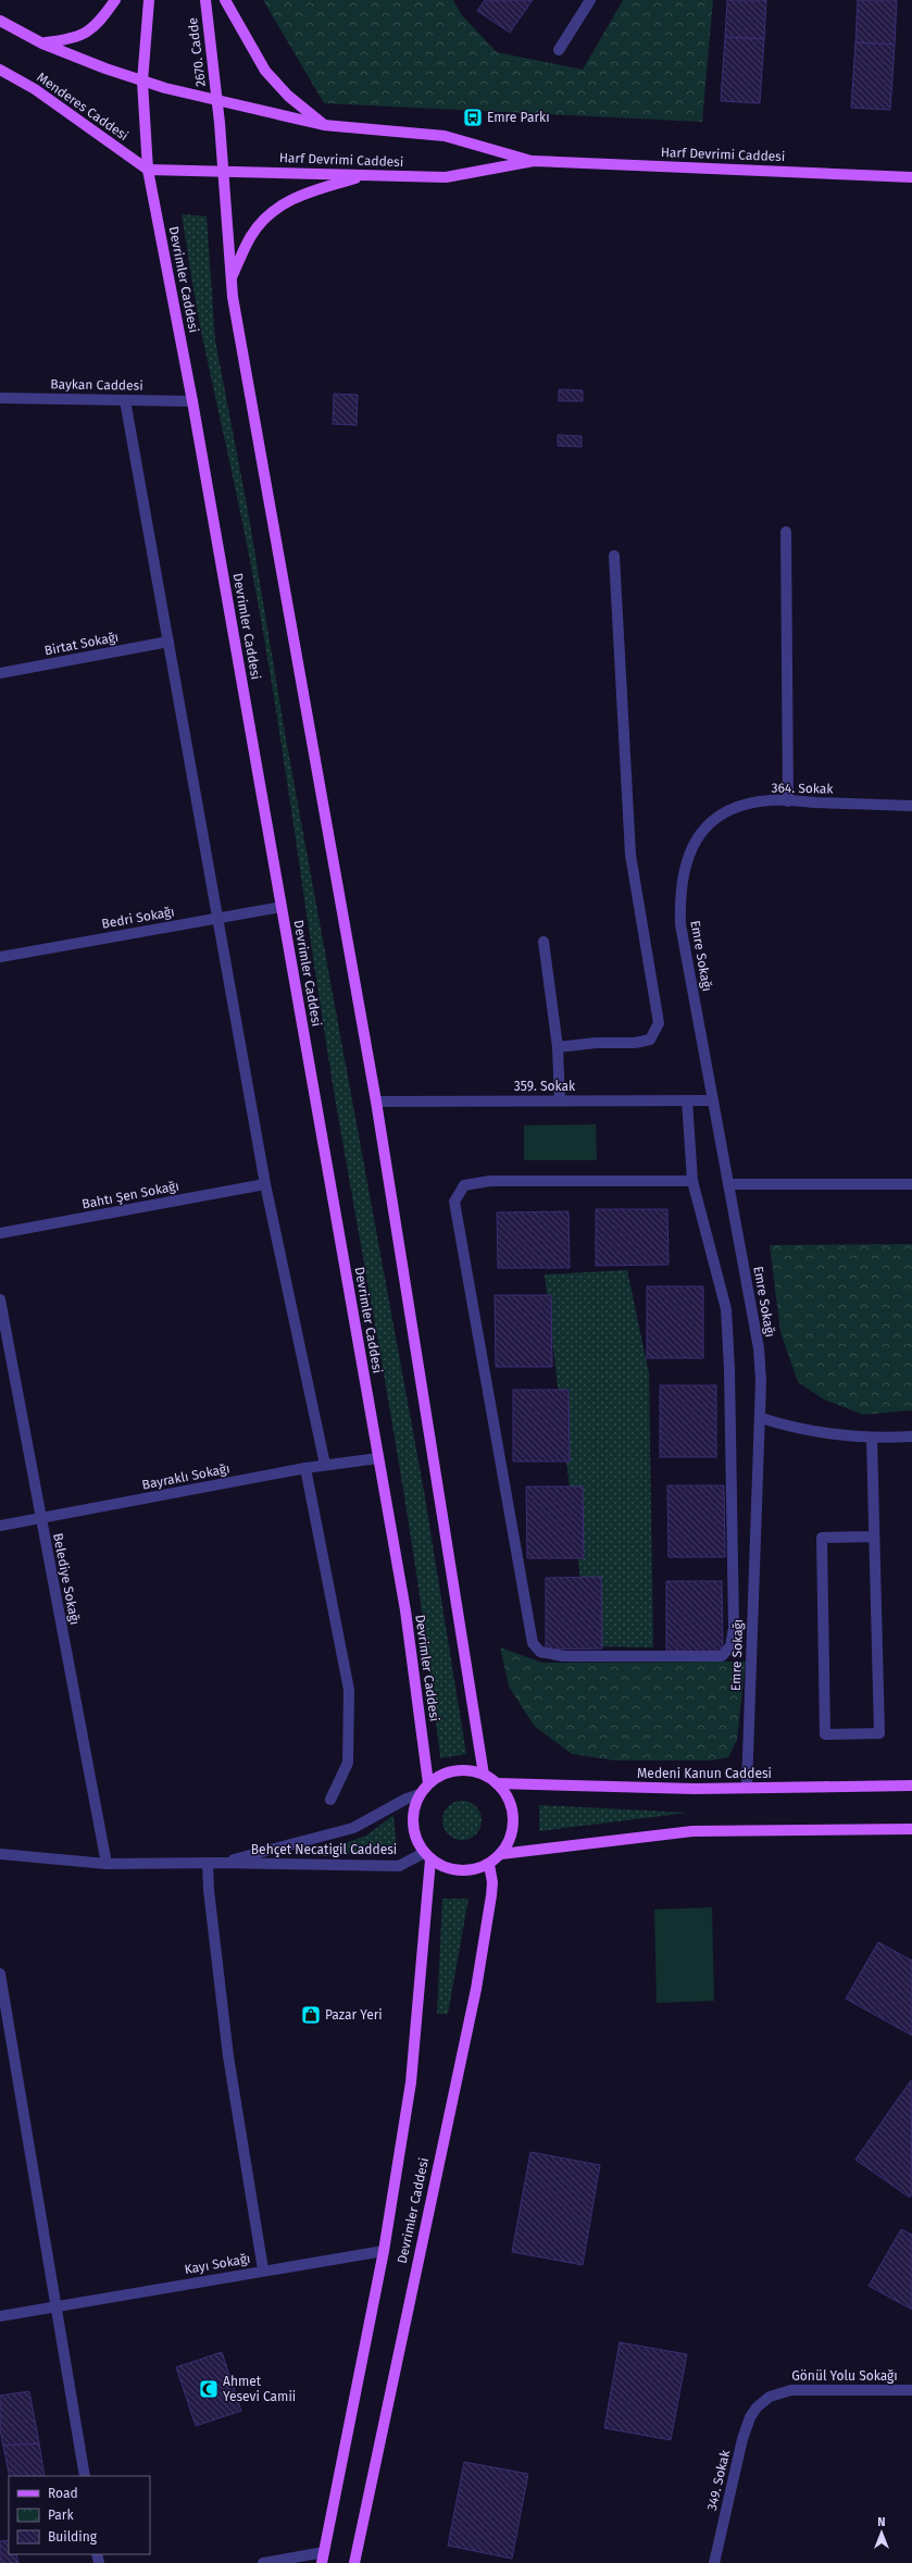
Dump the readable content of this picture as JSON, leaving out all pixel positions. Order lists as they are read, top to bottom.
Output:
{
  "streets": {
    "main road": [
      "2670. Cadde",
      "Menderes Caddesi",
      "Harf Devrimi Caddesi",
      "Devrimler Caddesi",
      "Medeni Kanun Caddesi"
    ],
    "street": [
      "Baykan Caddesi",
      "Birtat Sokağı",
      "364. Sokak",
      "Bedri Sokağı",
      "Emre Sokağı",
      "359. Sokak",
      "Bahtı Şen Sokağı",
      "Bayraklı Sokağı",
      "Belediye Sokağı",
      "Behçet Necatigil Caddesi",
      "Kayı Sokağı",
      "Gönül Yolu Sokağı",
      "349. Sokak"
    ]
  },
  "crossings": [
    ["2670. Cadde", "Harf Devrimi Caddesi"],
    ["Menderes Caddesi", "Harf Devrimi Caddesi"],
    ["Menderes Caddesi", "Devrimler Caddesi"],
    ["Harf Devrimi Caddesi", "Devrimler Caddesi"],
    ["Devrimler Caddesi", "Baykan Caddesi"],
    ["Devrimler Caddesi", "Bedri Sokağı"],
    ["Devrimler Caddesi", "Bayraklı Sokağı"],
    ["Devrimler Caddesi", "Medeni Kanun Caddesi"],
    ["Devrimler Caddesi", "Behçet Necatigil Caddesi"],
    ["Devrimler Caddesi", "Kayı Sokağı"],
    ["364. Sokak", "Emre Sokağı"],
    ["Emre Sokağı", "359. Sokak"],
    ["Emre Sokağı", "Medeni Kanun Caddesi"],
    ["Bayraklı Sokağı", "Belediye Sokağı"],
    ["Belediye Sokağı", "Behçet Necatigil Caddesi"],
    ["Medeni Kanun Caddesi", "Behçet Necatigil Caddesi"],
    ["Gönül Yolu Sokağı", "349. Sokak"]
  ],
  "places": {
    "bus stop": ["Emre Parkı"],
    "shop": ["Pazar Yeri"],
    "mosque": ["Ahmet Yesevi Camii"]
  },
  "legend": ["Road", "Park", "Building"],
  "north": "top"
}
